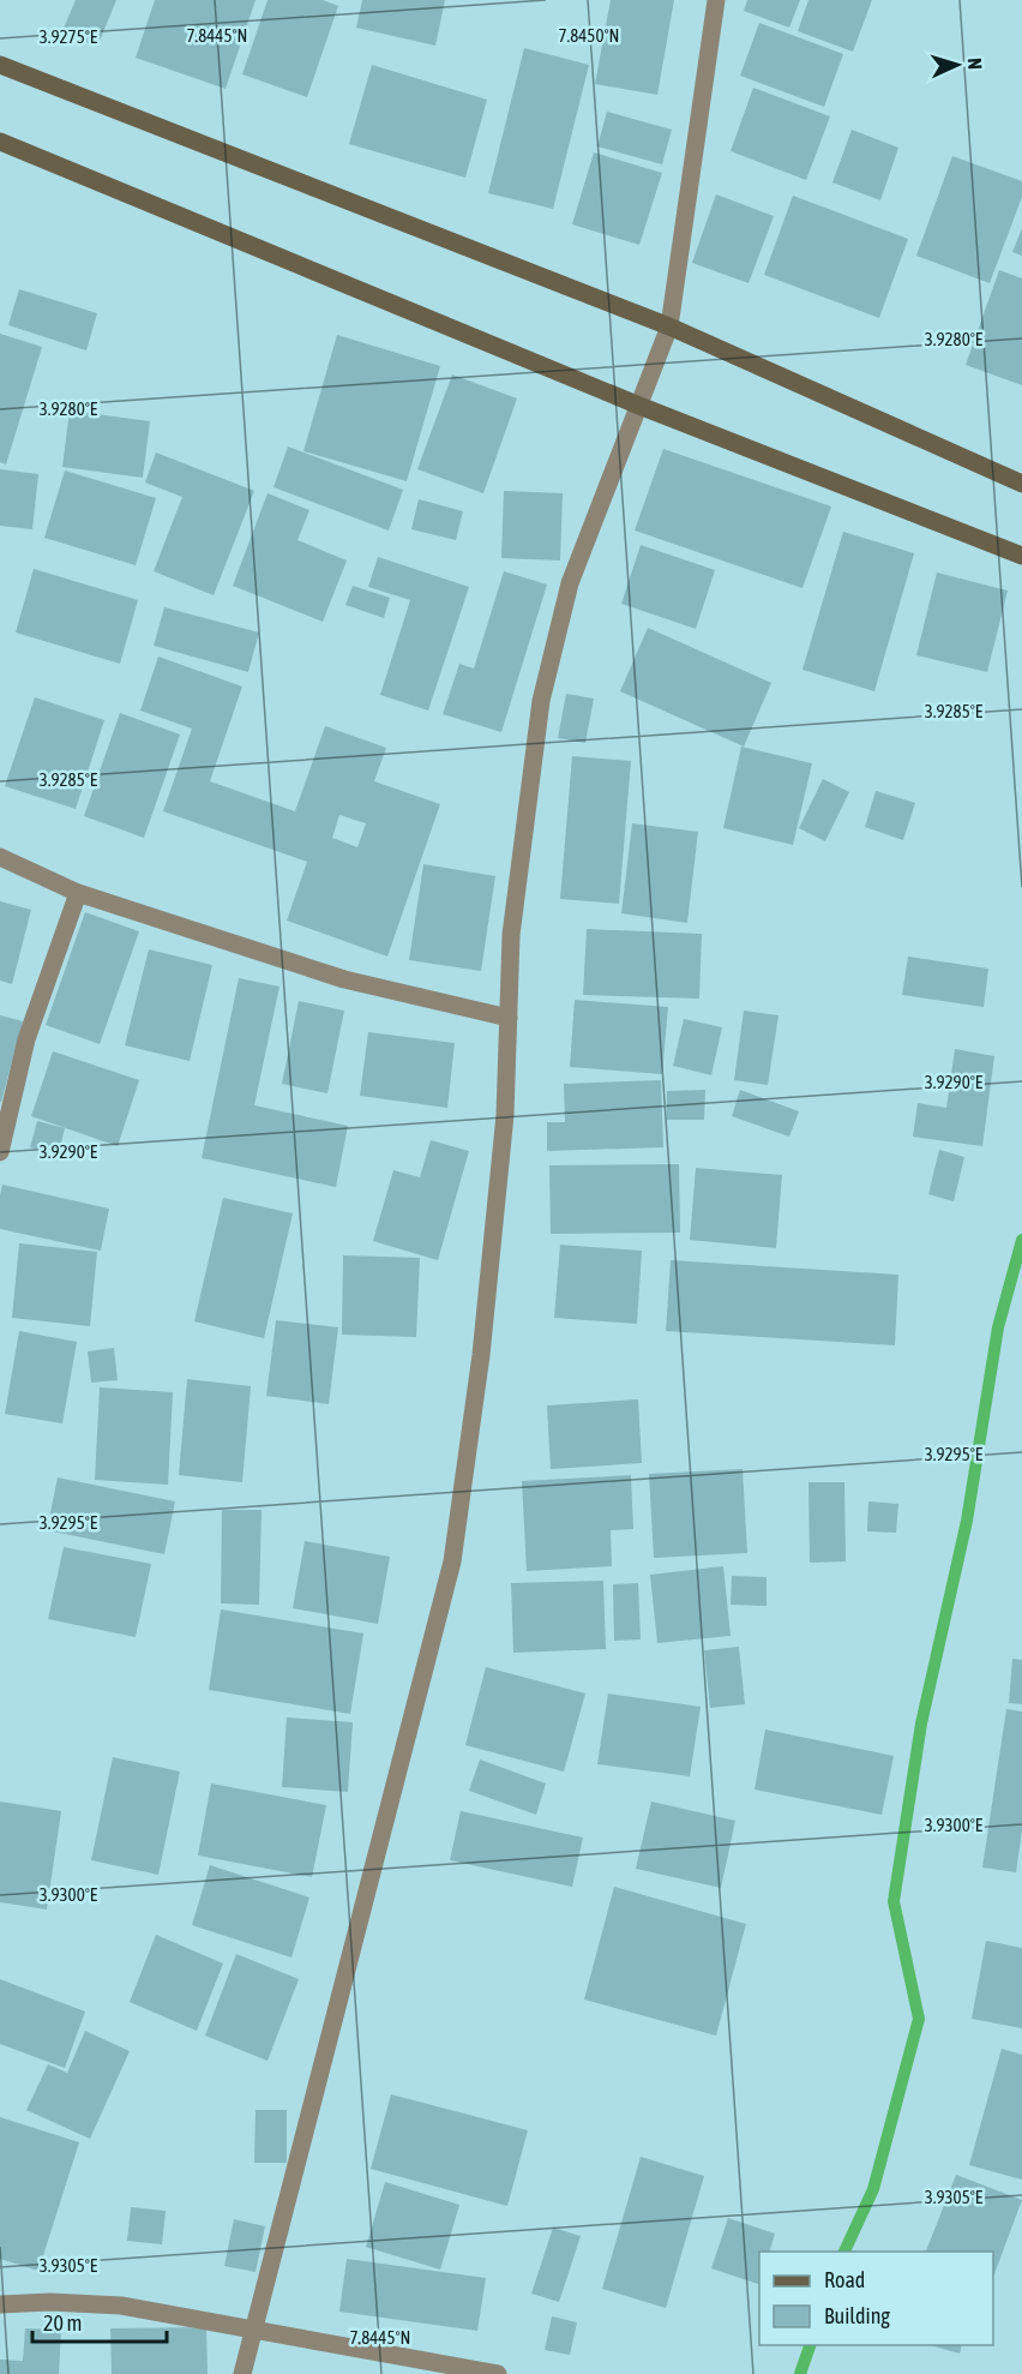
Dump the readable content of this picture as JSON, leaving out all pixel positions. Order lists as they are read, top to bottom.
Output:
{
  "legend": ["Road", "Building"],
  "scale_bar": "20 m",
  "north": "right",
  "coordinates": [
    "7.8445°N",
    "7.8450°N",
    "3.9275°E",
    "3.9280°E",
    "3.9285°E",
    "3.9290°E",
    "3.9295°E",
    "3.9300°E",
    "3.9305°E"
  ]
}
